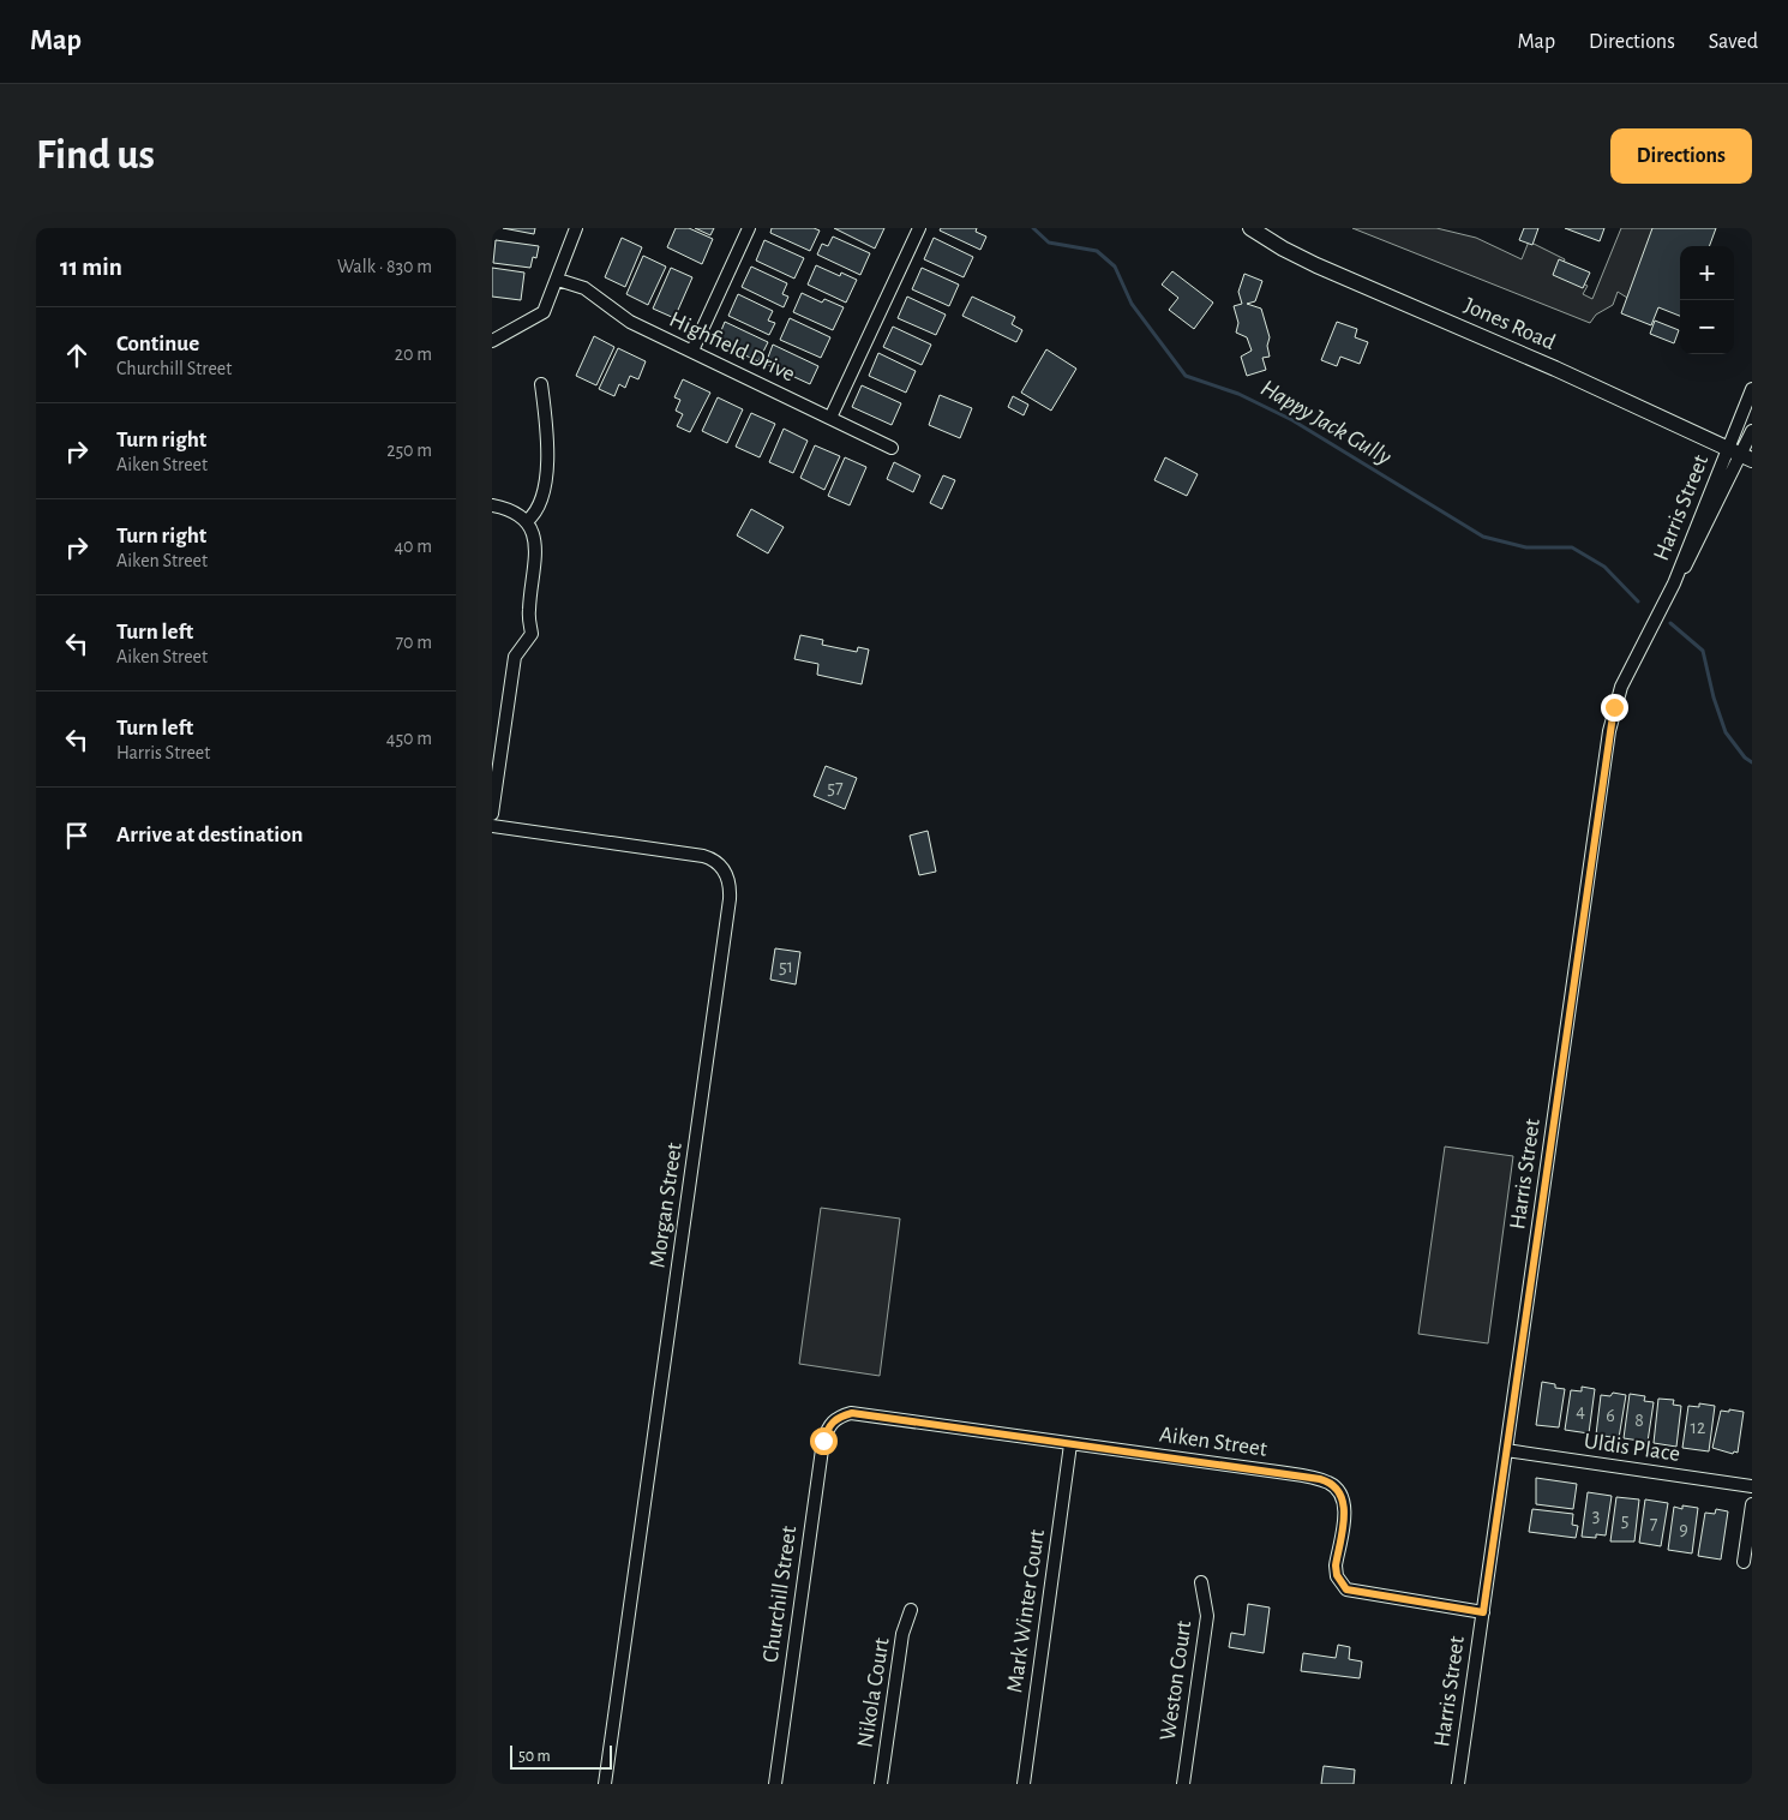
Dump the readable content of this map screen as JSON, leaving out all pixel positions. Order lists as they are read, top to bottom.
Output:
{
  "streets": {
    "street": [
      "Jones Road",
      "Highfield Drive",
      "Harris Street",
      "Morgan Street",
      "Aiken Street",
      "Uldis Place",
      "Churchill Street",
      "Mark Winter Court",
      "Weston Court",
      "Nikola Court"
    ]
  },
  "crossings": [
    ["Jones Road", "Harris Street"],
    ["Harris Street", "Aiken Street"],
    ["Harris Street", "Uldis Place"],
    ["Aiken Street", "Churchill Street"],
    ["Aiken Street", "Mark Winter Court"]
  ],
  "water": ["Happy Jack Gully"],
  "house_numbers": [
    "57",
    "51",
    "4",
    "6",
    "8",
    "12",
    "3",
    "5",
    "7",
    "9"
  ],
  "scale_bar": "50 m",
  "page": {
    "header": "Map",
    "nav": ["Map", "Directions", "Saved"],
    "buttons": "Directions",
    "title": "Find us",
    "heading": ["11 min", "Walk · 830 m"],
    "map_buttons": ["+", "−"],
    "list": [
      ["Continue", "Churchill Street", "20 m"],
      ["Turn right", "Aiken Street", "250 m"],
      ["Turn right", "Aiken Street", "40 m"],
      ["Turn left", "Aiken Street", "70 m"],
      ["Turn left", "Harris Street", "450 m"],
      "Arrive at destination"
    ],
    "scale": "50 m"
  }
}
